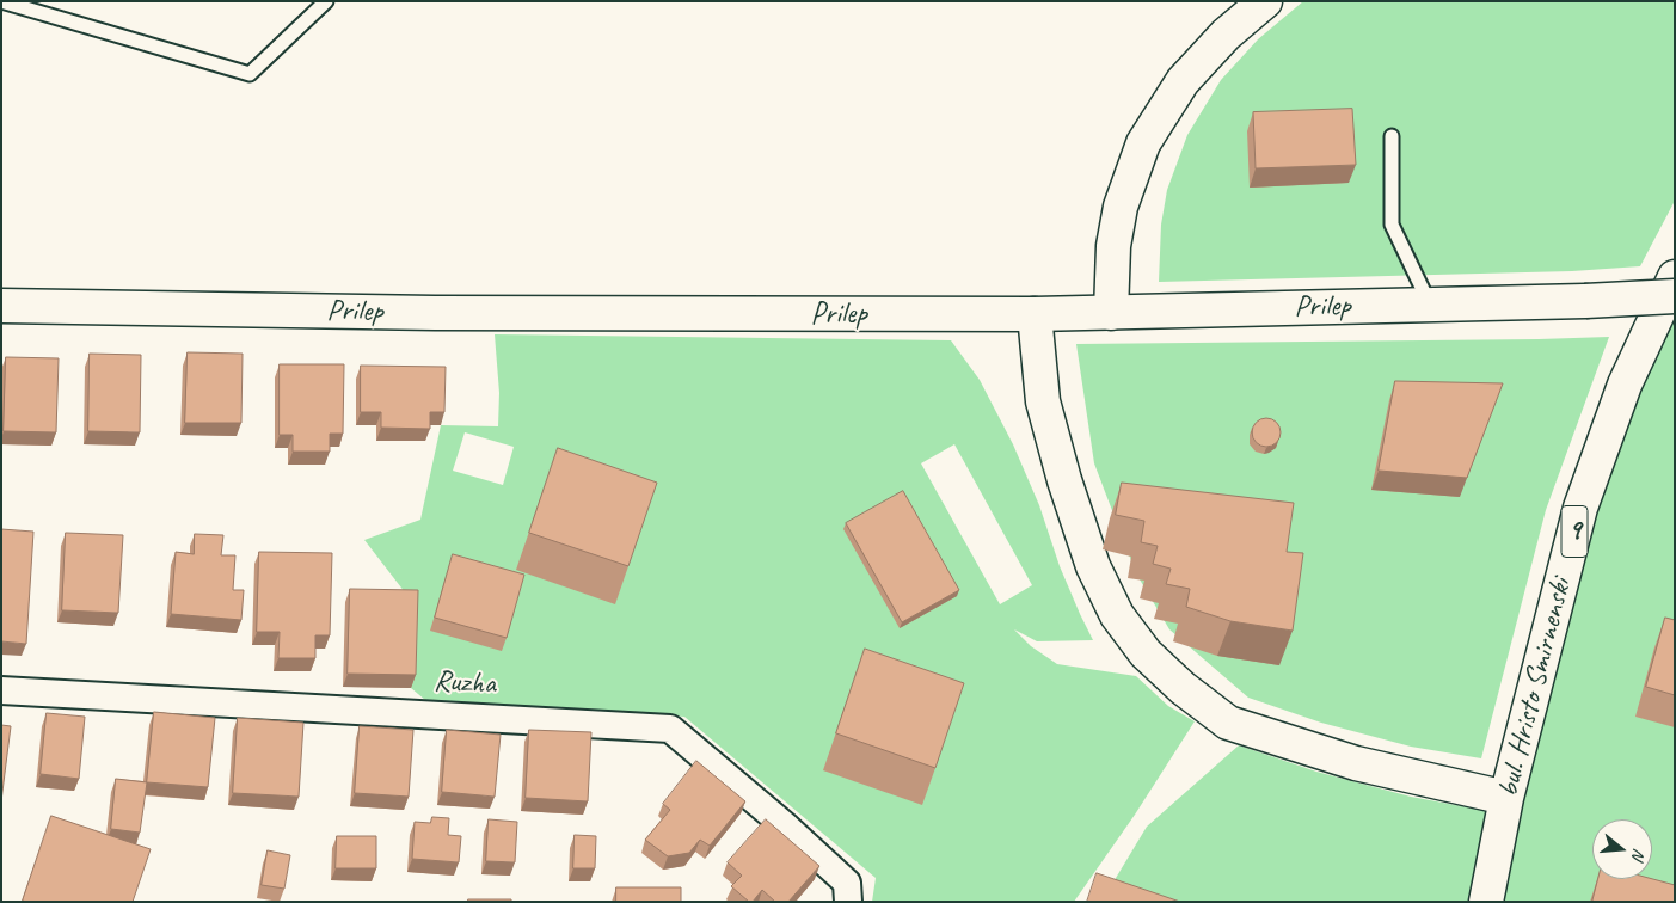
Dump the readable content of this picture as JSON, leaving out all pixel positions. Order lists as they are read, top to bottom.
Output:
{
  "streets": {
    "main road": ["Prilep", "9", "bul. Hristo Smirnenski"],
    "street": ["Ruzha"]
  },
  "north": "right"
}
